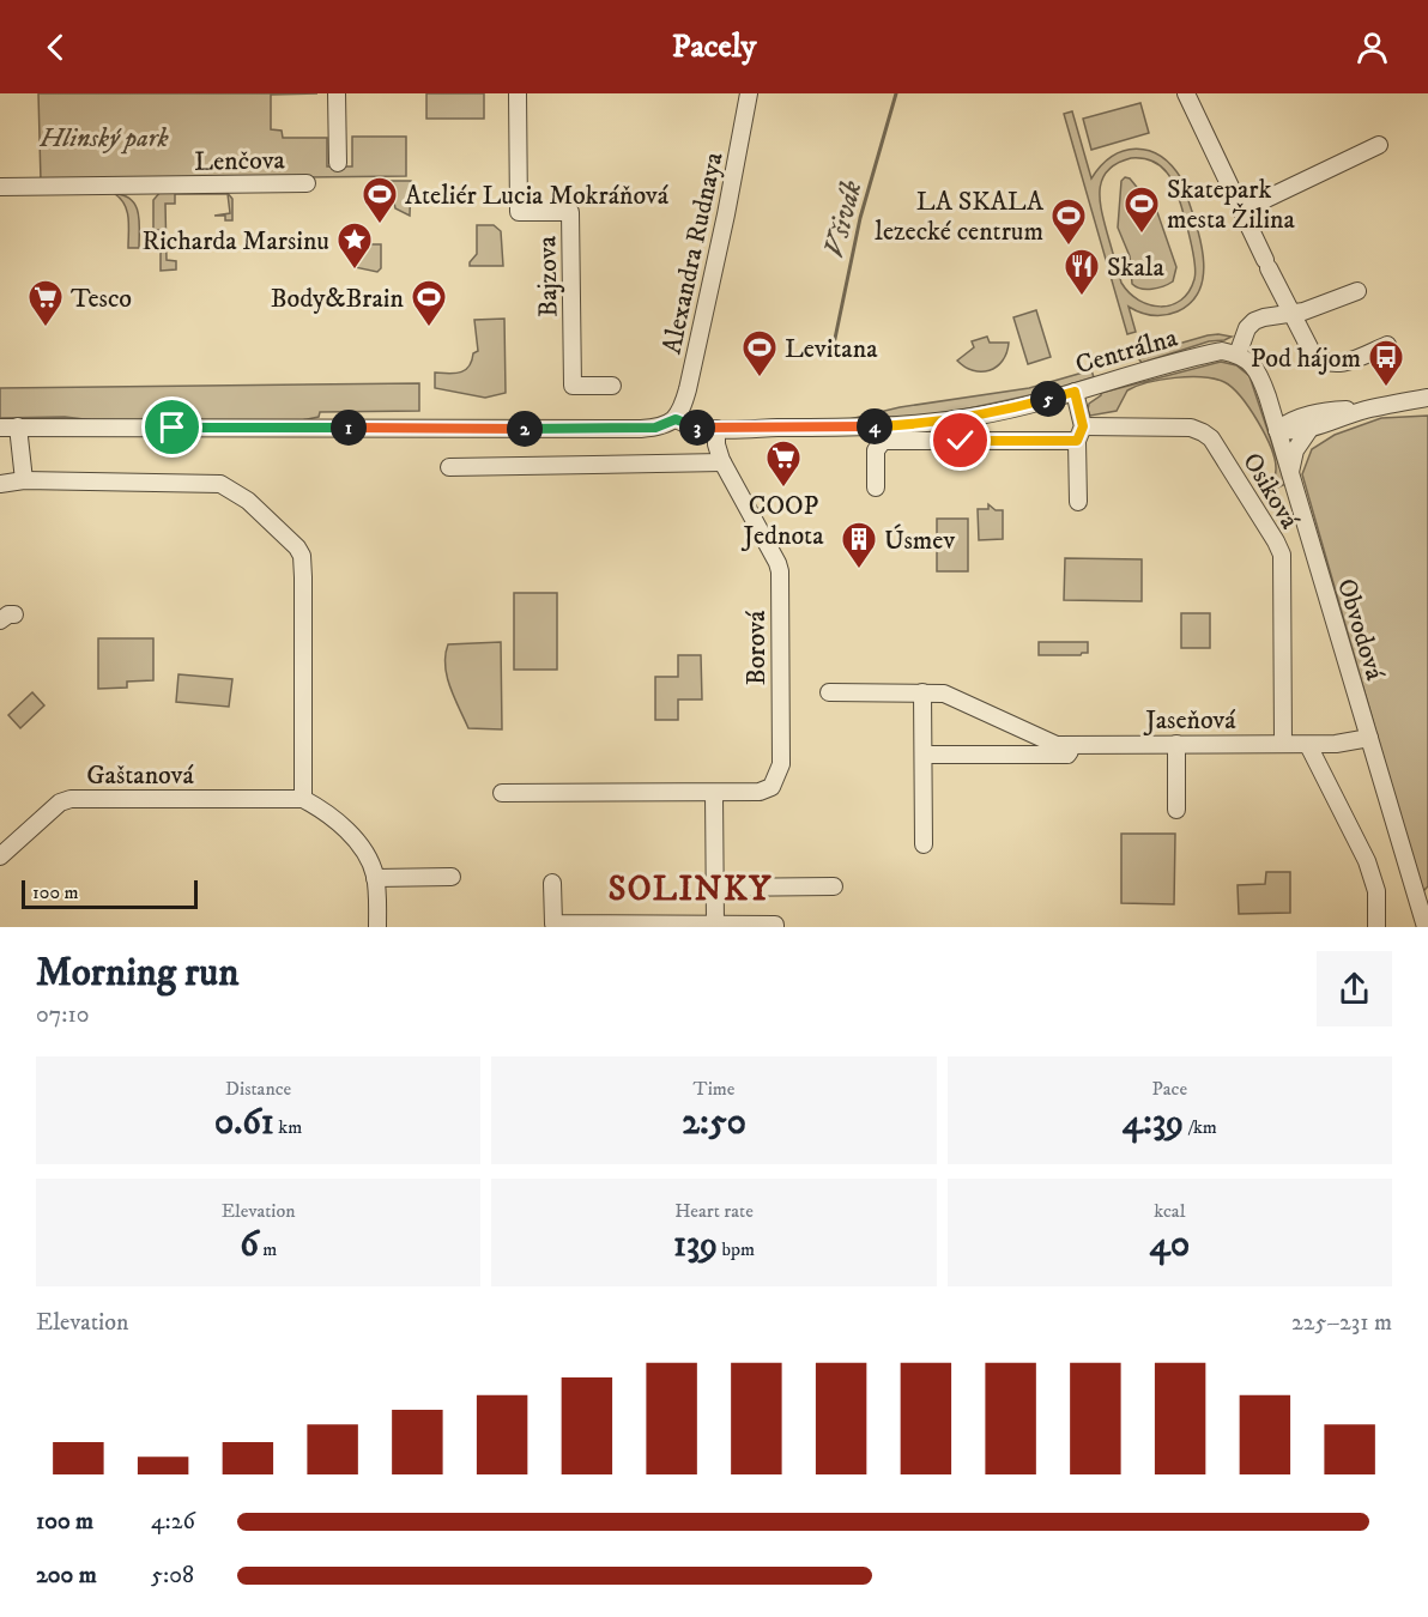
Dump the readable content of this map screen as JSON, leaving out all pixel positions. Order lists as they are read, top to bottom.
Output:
{
  "streets": {
    "street": [
      "Lenčova",
      "Alexandra Rudnaya",
      "Bajzova",
      "Centrálna",
      "Osiková",
      "Obvodová",
      "Borová",
      "Jaseňová",
      "Gaštanová"
    ]
  },
  "crossings": [
    ["Alexandra Rudnaya", "Centrálna"],
    ["Centrálna", "Obvodová"],
    ["Centrálna", "Borová"],
    ["Osiková", "Jaseňová"],
    ["Obvodová", "Jaseňová"]
  ],
  "districts": ["SOLINKY"],
  "water": ["Všivák"],
  "parks": ["Hlinský park"],
  "places": {
    "sports": [
      "Ateliér Lucia Mokráňová",
      "Skatepark mesta Žilina",
      "LA SKALA lezecké centrum",
      "Body&Brain",
      "Levitana"
    ],
    "place": ["Richarda Marsinu"],
    "restaurant": ["Skala"],
    "supermarket": ["Tesco", "COOP Jednota"],
    "bus stop": ["Pod hájom"],
    "building": ["Úsmev"]
  },
  "scale_bar": "100 m",
  "page": {
    "header": "Pacely",
    "pins": [
      "5",
      "4",
      "1",
      "3",
      "2"
    ],
    "scale": "100 m",
    "heading": ["Morning run", "07:10"],
    "stats": [
      ["Distance", "0.61 km"],
      ["Time", "2:50"],
      ["Pace", "4:39 /km"],
      ["Elevation", "6 m"],
      ["Heart rate", "139 bpm"],
      ["kcal", "40"]
    ],
    "chart": ["Elevation", "225–231 m"],
    "list": [
      {
        "name": "100 m",
        "note": "4:26"
      },
      {
        "name": "200 m",
        "note": "5:08"
      }
    ]
  }
}
